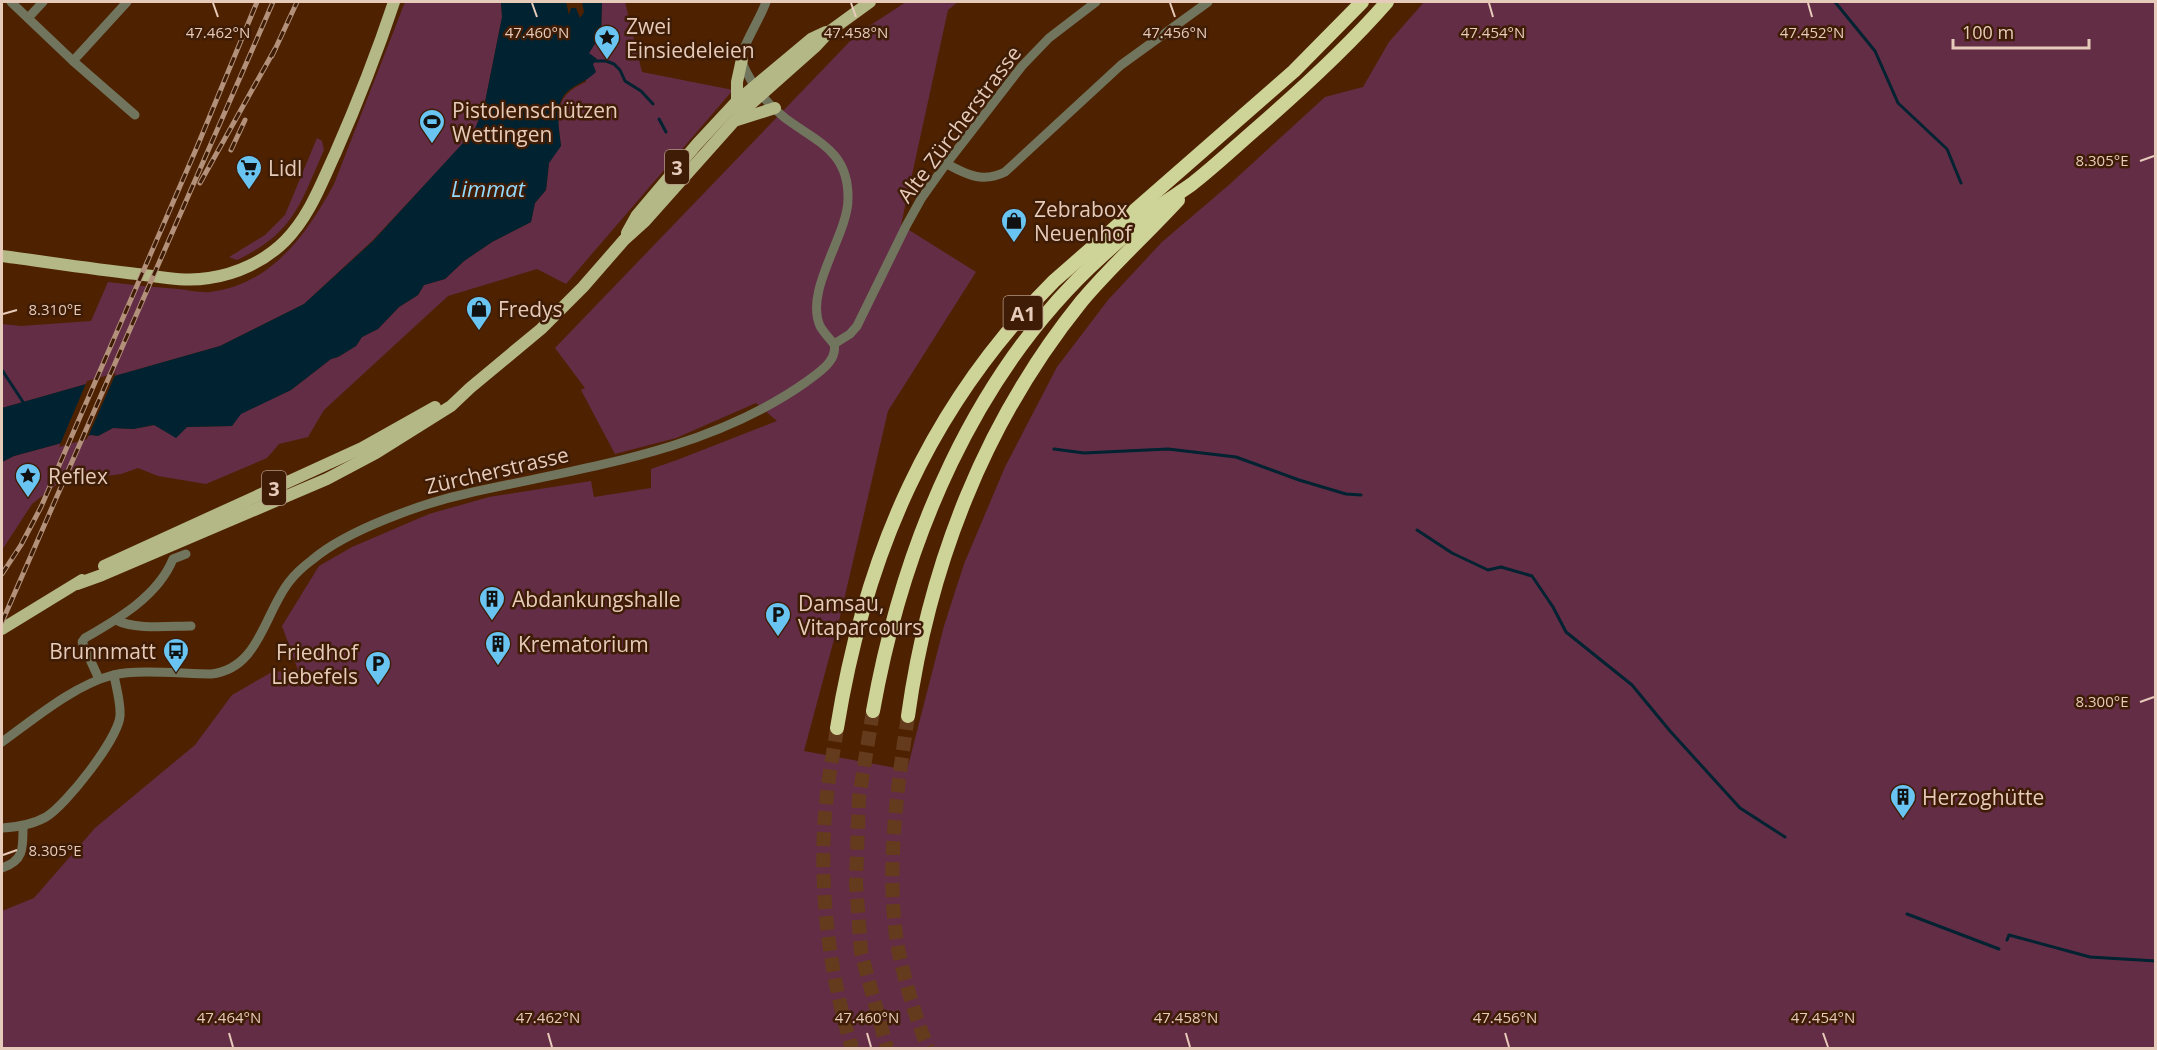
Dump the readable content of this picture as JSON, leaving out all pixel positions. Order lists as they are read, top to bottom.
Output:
{
  "streets": {
    "highway": ["A1"],
    "main road": ["3"],
    "street": ["Alte Zürcherstrasse", "Zürcherstrasse"]
  },
  "crossings": [
    ["Alte Zürcherstrasse", "Zürcherstrasse"]
  ],
  "water": ["Limmat"],
  "places": {
    "place": ["Zwei Einsiedeleien", "Reflex"],
    "sports": ["Pistolenschützen Wettingen"],
    "supermarket": ["Lidl"],
    "shop": ["Zebrabox Neuenhof", "Fredys"],
    "building": ["Abdankungshalle", "Krematorium", "Herzoghütte"],
    "parking": ["Damsau, Vitaparcours", "Friedhof Liebefels"],
    "bus stop": ["Brunnmatt"]
  },
  "scale_bar": "100 m",
  "coordinates": [
    "47.462°N",
    "47.460°N",
    "47.458°N",
    "47.456°N",
    "47.454°N",
    "47.452°N",
    "8.305°E",
    "8.310°E",
    "8.300°E",
    "47.464°N"
  ]
}
